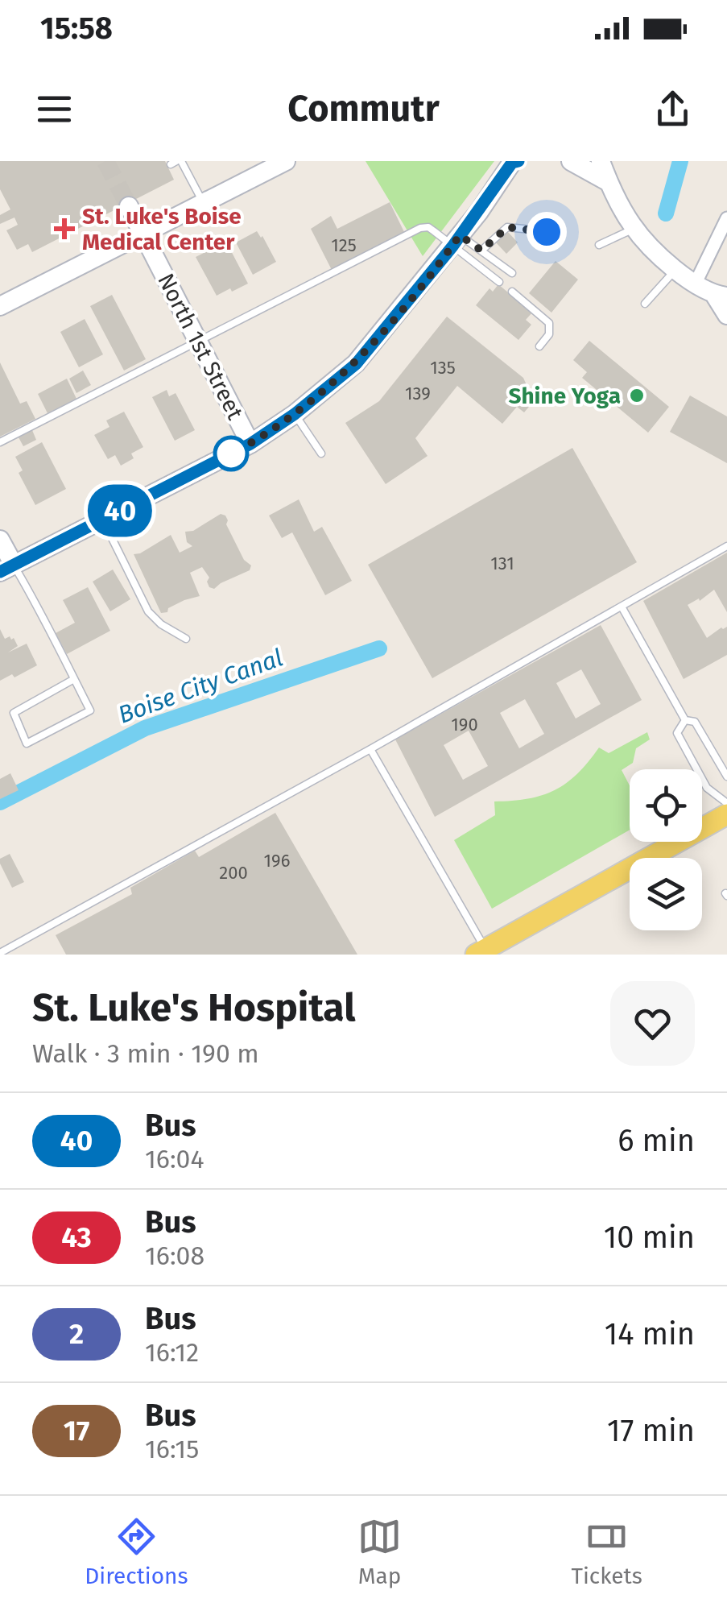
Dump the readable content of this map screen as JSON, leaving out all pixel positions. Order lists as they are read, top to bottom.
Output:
{
  "streets": {
    "main road": ["North 1st Street"]
  },
  "water": ["Boise City Canal"],
  "places": {
    "health": ["St. Luke's Boise Medical Center"],
    "other": ["Shine Yoga"]
  },
  "lines": ["bus line 40"],
  "house_numbers": [
    "125",
    "135",
    "139",
    "131",
    "190",
    "196",
    "200"
  ],
  "page": {
    "status": "15:58",
    "header": "Commutr",
    "on_map": "40",
    "heading": ["St. Luke's Hospital", "Walk · 3 min · 190 m"],
    "list": [
      {
        "mark": "40",
        "name": "Bus",
        "note": "16:04",
        "value": "6 min"
      },
      {
        "mark": "43",
        "name": "Bus",
        "note": "16:08",
        "value": "10 min"
      },
      {
        "mark": "2",
        "name": "Bus",
        "note": "16:12",
        "value": "14 min"
      },
      {
        "mark": "17",
        "name": "Bus",
        "note": "16:15",
        "value": "17 min"
      }
    ],
    "tabs": ["Directions", "Map", "Tickets"]
  }
}
